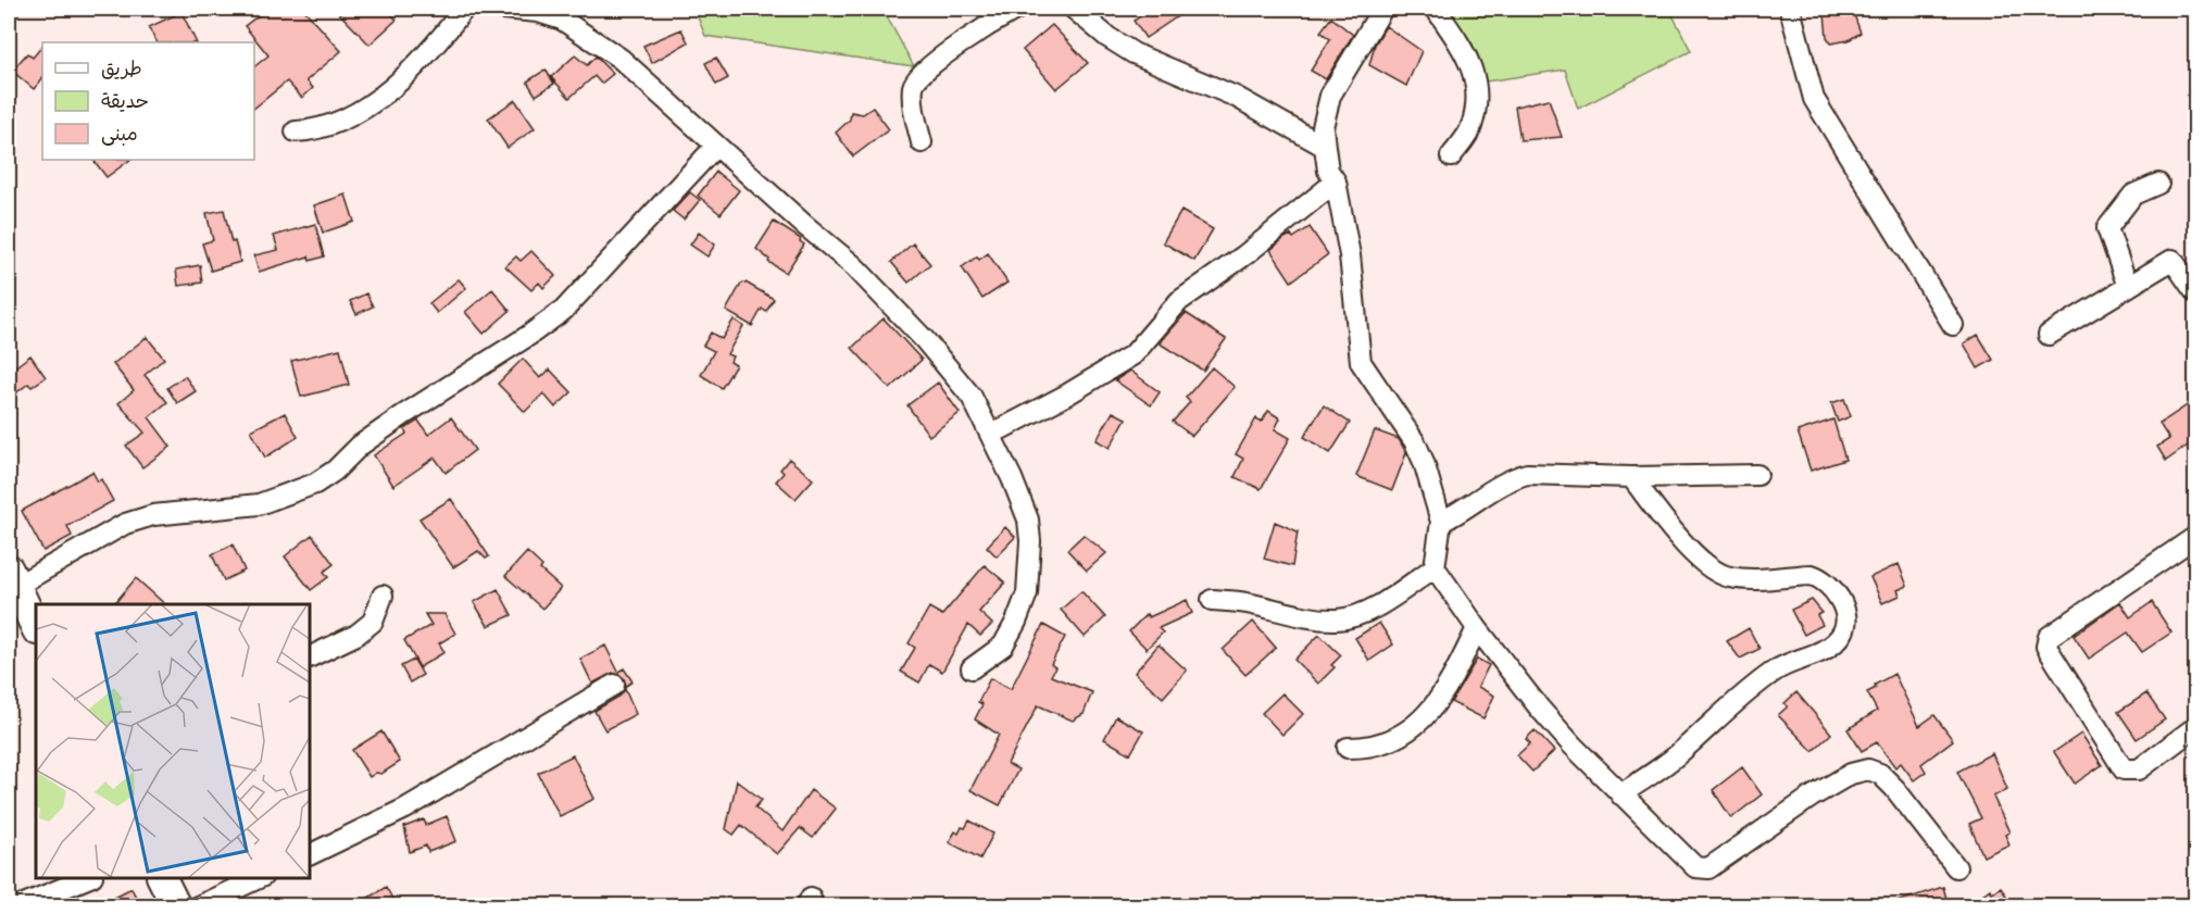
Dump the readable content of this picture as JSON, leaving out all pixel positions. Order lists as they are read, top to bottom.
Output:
{
  "legend": ["طريق", "حديقة", "مبنى"]
}
